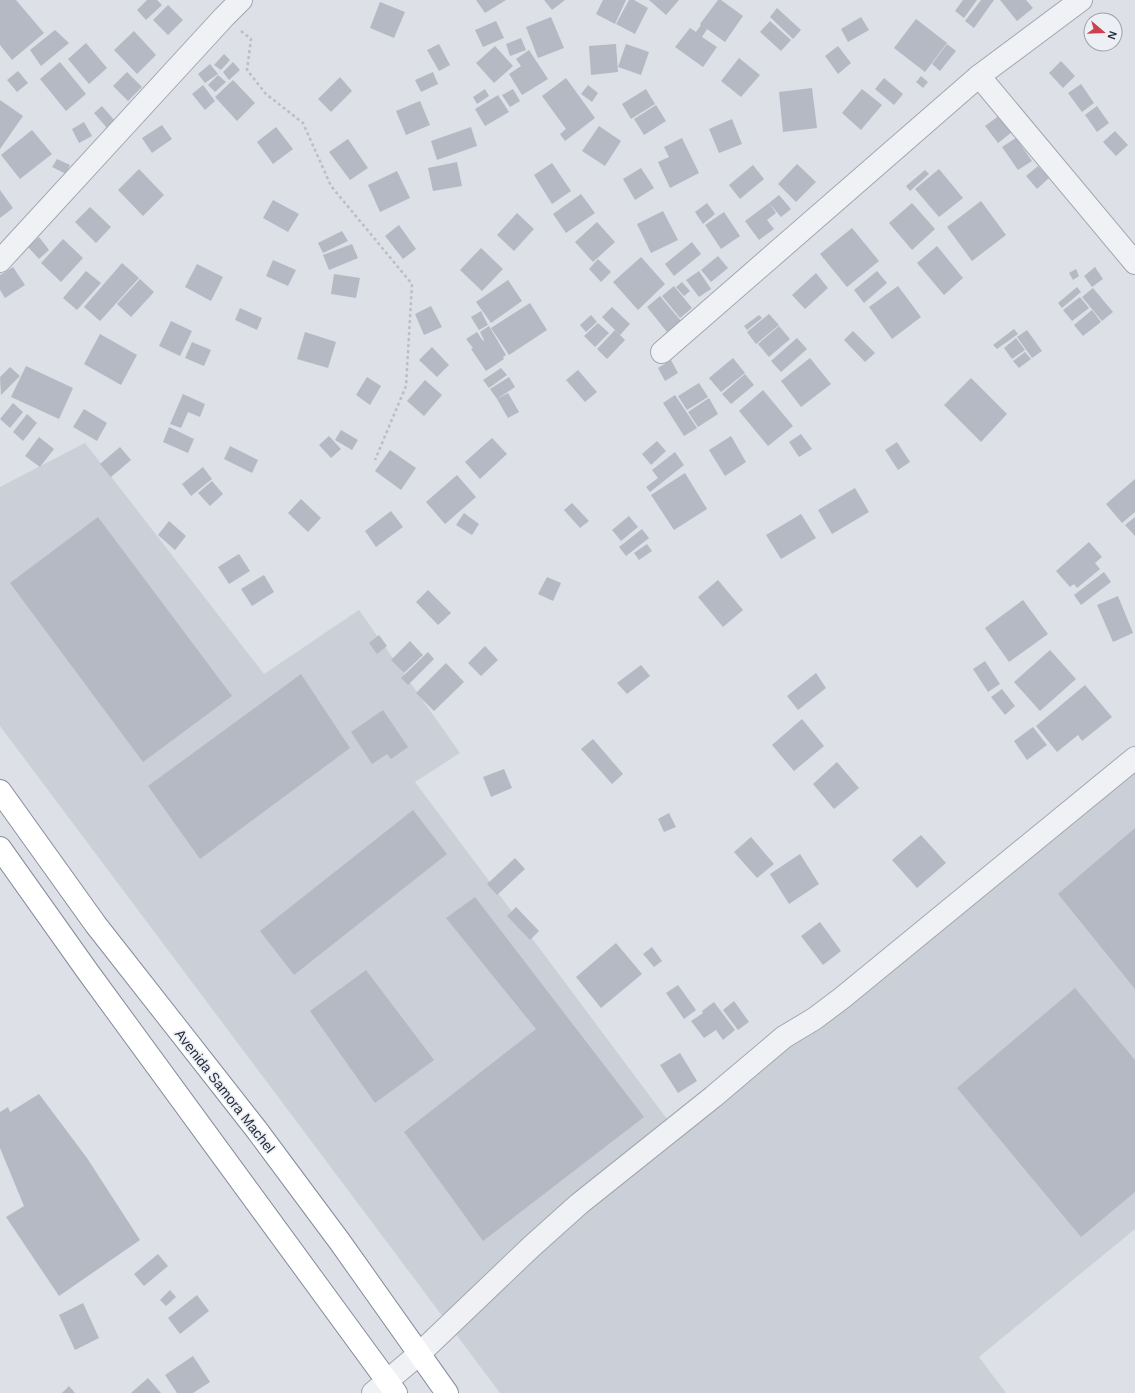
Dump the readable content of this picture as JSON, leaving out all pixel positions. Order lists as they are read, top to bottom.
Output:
{
  "streets": {
    "highway": ["Avenida Samora Machel"]
  },
  "north": "right"
}
